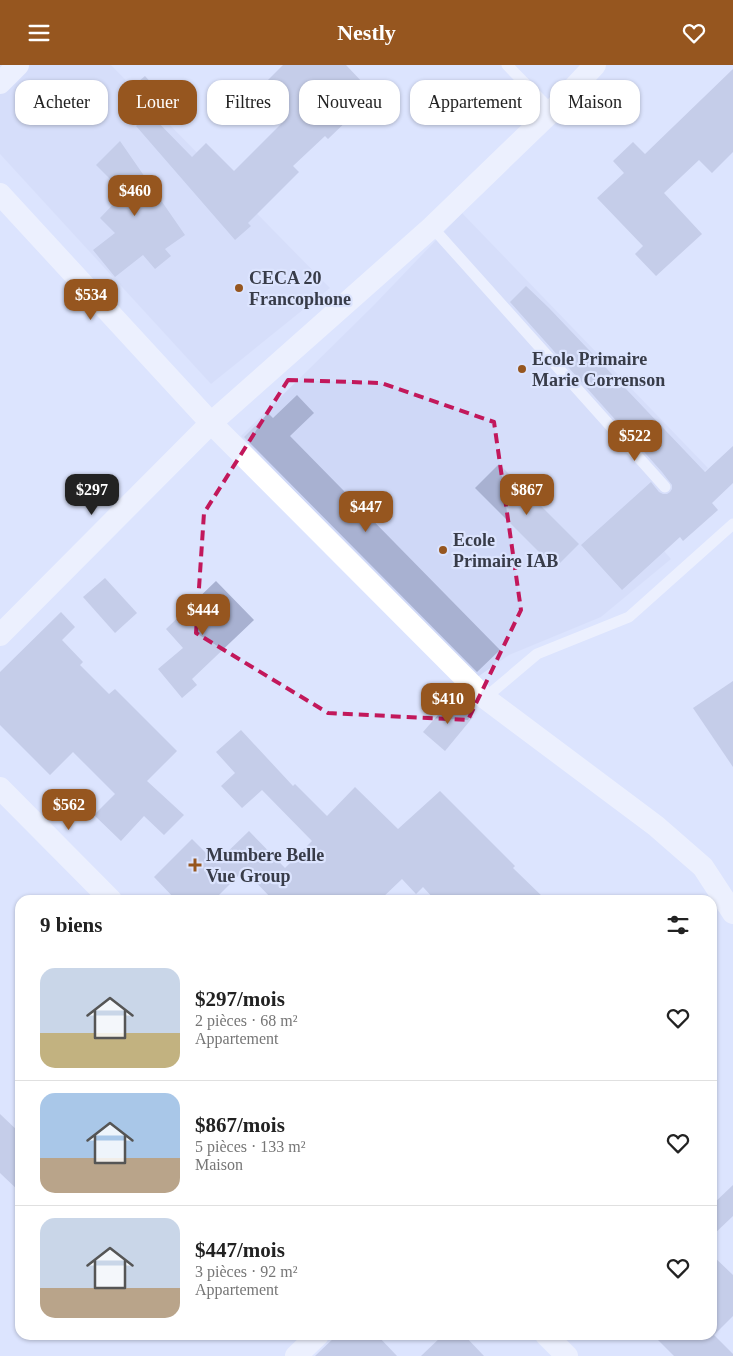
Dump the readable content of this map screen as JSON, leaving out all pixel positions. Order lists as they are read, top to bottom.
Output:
{
  "places": {
    "other": ["CECA 20 Francophone", "Ecole Primaire Marie Correnson", "Ecole Primaire IAB"],
    "health": ["Mumbere Belle Vue Group"]
  },
  "page": {
    "header": "Nestly",
    "chip": [
      "Acheter",
      "Louer",
      "Filtres",
      "Nouveau",
      "Appartement",
      "Maison"
    ],
    "price": [
      "$460",
      "$534",
      "$522",
      "$297",
      "$867",
      "$447",
      "$444",
      "$410",
      "$562"
    ],
    "heading": "9 biens",
    "list": [
      {
        "name": "$297/mois",
        "note": "2 pièces · 68 m² · Appartement"
      },
      {
        "name": "$867/mois",
        "note": "5 pièces · 133 m² · Maison"
      },
      {
        "name": "$447/mois",
        "note": "3 pièces · 92 m² · Appartement"
      }
    ]
  }
}
